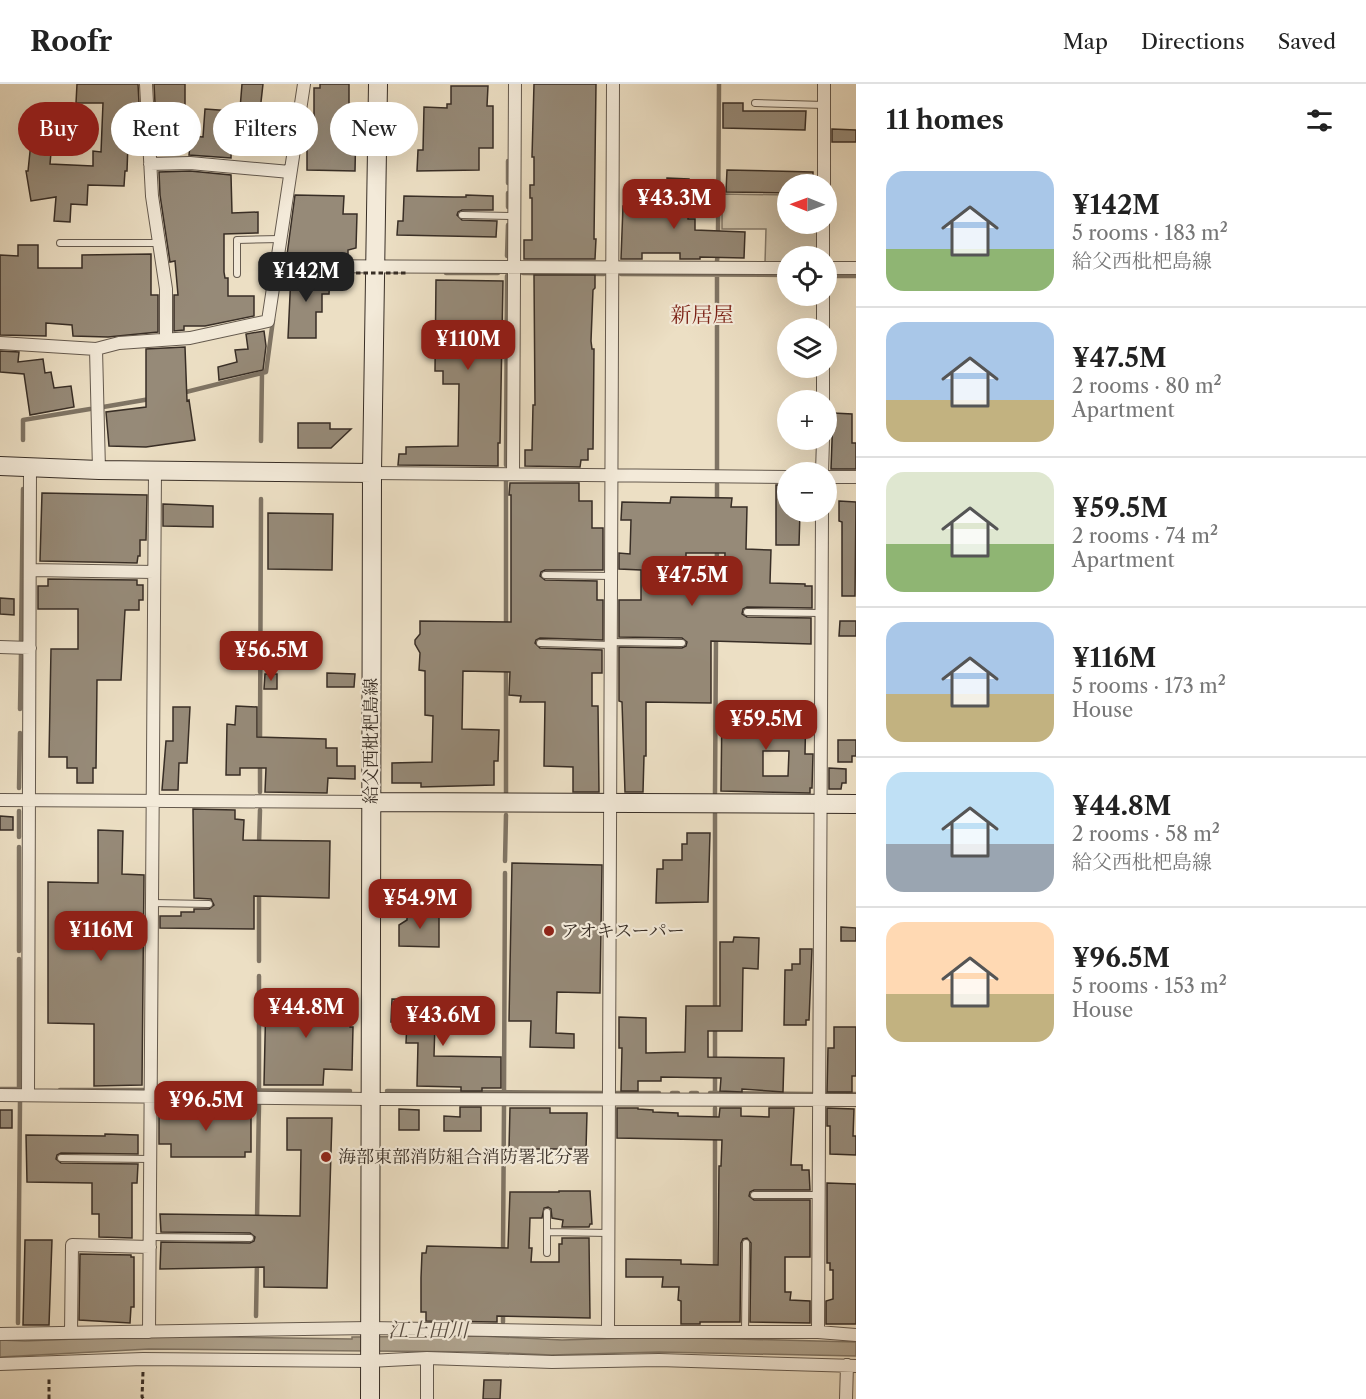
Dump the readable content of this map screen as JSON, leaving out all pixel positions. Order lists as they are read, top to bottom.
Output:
{
  "streets": {
    "main road": ["給父西枇杷島線"]
  },
  "districts": ["新居屋"],
  "water": ["江上田川"],
  "places": ["アオキスーパー", "海部東部消防組合消防署北分署"],
  "north": "left",
  "page": {
    "header": "Roofr",
    "nav": ["Map", "Directions", "Saved"],
    "heading": "11 homes",
    "chip": [
      "Buy",
      "Rent",
      "Filters",
      "New"
    ],
    "list": [
      {
        "name": "¥142M",
        "note": "5 rooms · 183 m² · 給父西枇杷島線"
      },
      {
        "name": "¥47.5M",
        "note": "2 rooms · 80 m² · Apartment"
      },
      {
        "name": "¥59.5M",
        "note": "2 rooms · 74 m² · Apartment"
      },
      {
        "name": "¥116M",
        "note": "5 rooms · 173 m² · House"
      },
      {
        "name": "¥44.8M",
        "note": "2 rooms · 58 m² · 給父西枇杷島線"
      },
      {
        "name": "¥96.5M",
        "note": "5 rooms · 153 m² · House"
      }
    ],
    "map_buttons": ["+", "−"],
    "price": [
      "¥43.3M",
      "¥142M",
      "¥110M",
      "¥47.5M",
      "¥56.5M",
      "¥59.5M",
      "¥54.9M",
      "¥116M",
      "¥44.8M",
      "¥43.6M",
      "¥96.5M"
    ]
  }
}
